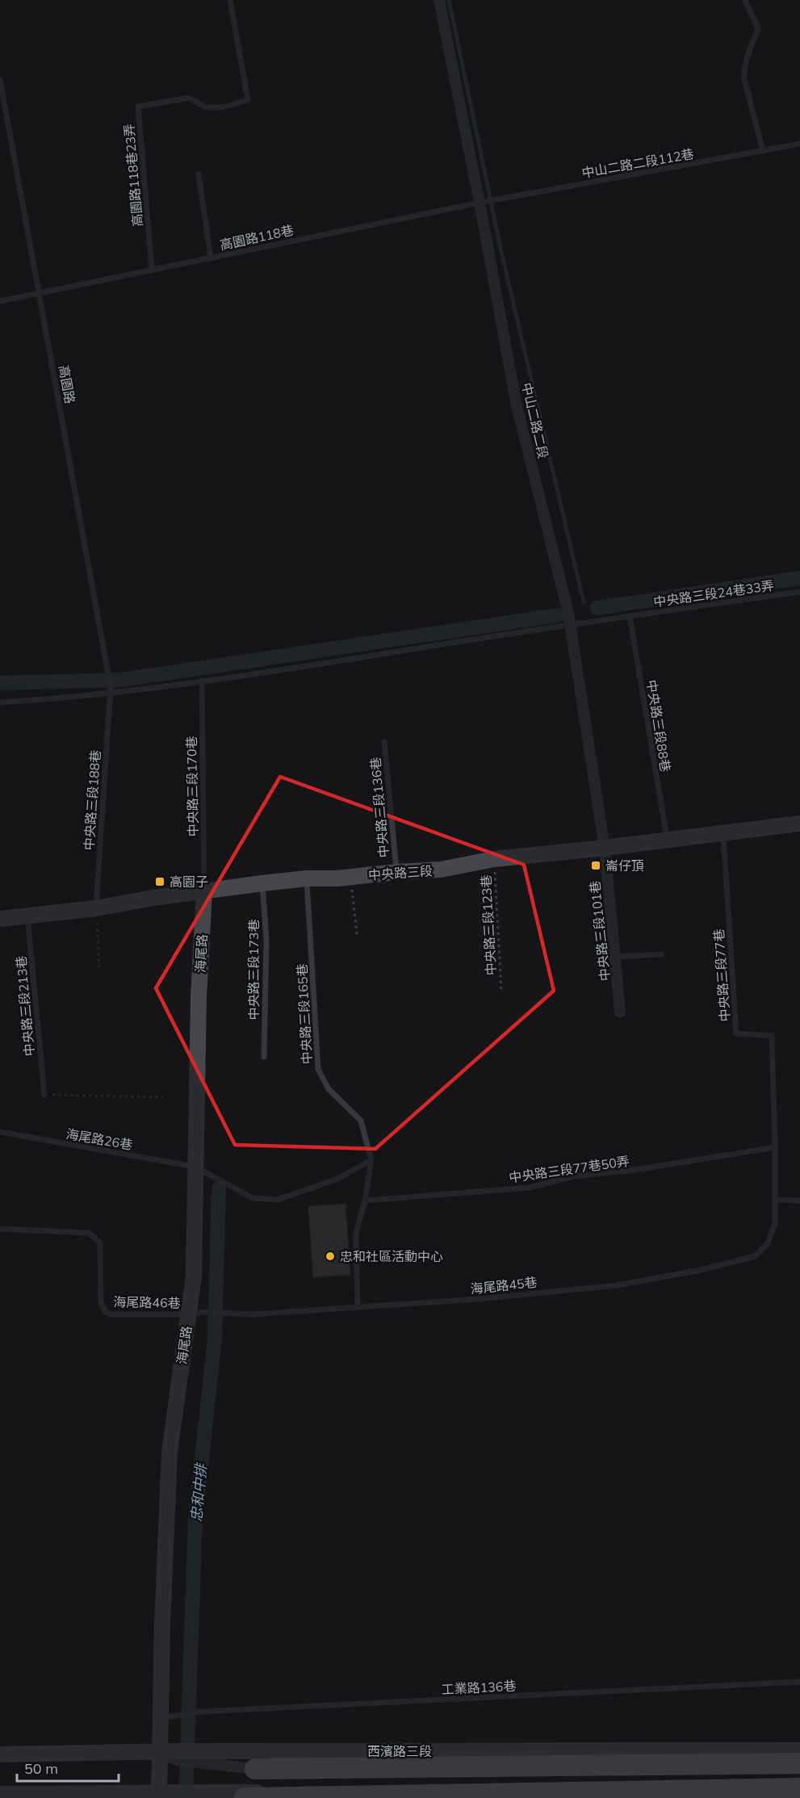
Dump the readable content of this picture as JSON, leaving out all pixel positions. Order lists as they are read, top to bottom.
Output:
{
  "streets": {
    "street": [
      "中山二路二段",
      "中央路三段",
      "中央路三段101巷",
      "海尾路",
      "西濱路三段"
    ],
    "lane": [
      "中山二路二段112巷",
      "高園路118巷23弄",
      "高園路118巷",
      "高園路",
      "中央路三段24巷33弄",
      "中央路三段88巷",
      "中央路三段170巷",
      "中央路三段188巷",
      "中央路三段136巷",
      "中央路三段173巷",
      "中央路三段77巷",
      "中央路三段213巷",
      "中央路三段165巷",
      "海尾路26巷",
      "中央路三段77巷50弄",
      "海尾路45巷",
      "海尾路46巷",
      "工業路136巷"
    ],
    "path": ["中央路三段123巷"]
  },
  "crossings": [
    ["中山二路二段112巷", "高園路118巷"],
    ["中山二路二段112巷", "中山二路二段"],
    ["高園路118巷23弄", "高園路118巷"],
    ["高園路118巷", "高園路"],
    ["高園路118巷", "中山二路二段"],
    ["高園路", "中央路三段24巷33弄"],
    ["高園路", "中央路三段188巷"],
    ["中山二路二段", "中央路三段24巷33弄"],
    ["中山二路二段", "中央路三段"],
    ["中山二路二段", "中央路三段101巷"],
    ["中央路三段24巷33弄", "中央路三段88巷"],
    ["中央路三段24巷33弄", "中央路三段170巷"],
    ["中央路三段24巷33弄", "中央路三段188巷"],
    ["中央路三段88巷", "中央路三段"],
    ["中央路三段170巷", "中央路三段"],
    ["中央路三段170巷", "海尾路"],
    ["中央路三段188巷", "中央路三段"],
    ["中央路三段136巷", "中央路三段"],
    ["中央路三段", "中央路三段123巷"],
    ["中央路三段", "中央路三段101巷"],
    ["中央路三段", "海尾路"],
    ["中央路三段", "中央路三段173巷"],
    ["中央路三段", "中央路三段77巷"],
    ["中央路三段", "中央路三段213巷"],
    ["中央路三段", "中央路三段165巷"],
    ["海尾路", "海尾路26巷"],
    ["海尾路", "海尾路45巷"],
    ["海尾路", "海尾路46巷"],
    ["海尾路", "工業路136巷"],
    ["海尾路", "西濱路三段"],
    ["中央路三段77巷", "中央路三段77巷50弄"],
    ["中央路三段77巷", "海尾路45巷"],
    ["中央路三段165巷", "海尾路26巷"],
    ["海尾路45巷", "海尾路46巷"]
  ],
  "water": ["忠和中排"],
  "places": {
    "transit": ["崙仔頂", "高園子"],
    "other": ["忠和社區活動中心"]
  },
  "scale_bar": "50 m"
}
